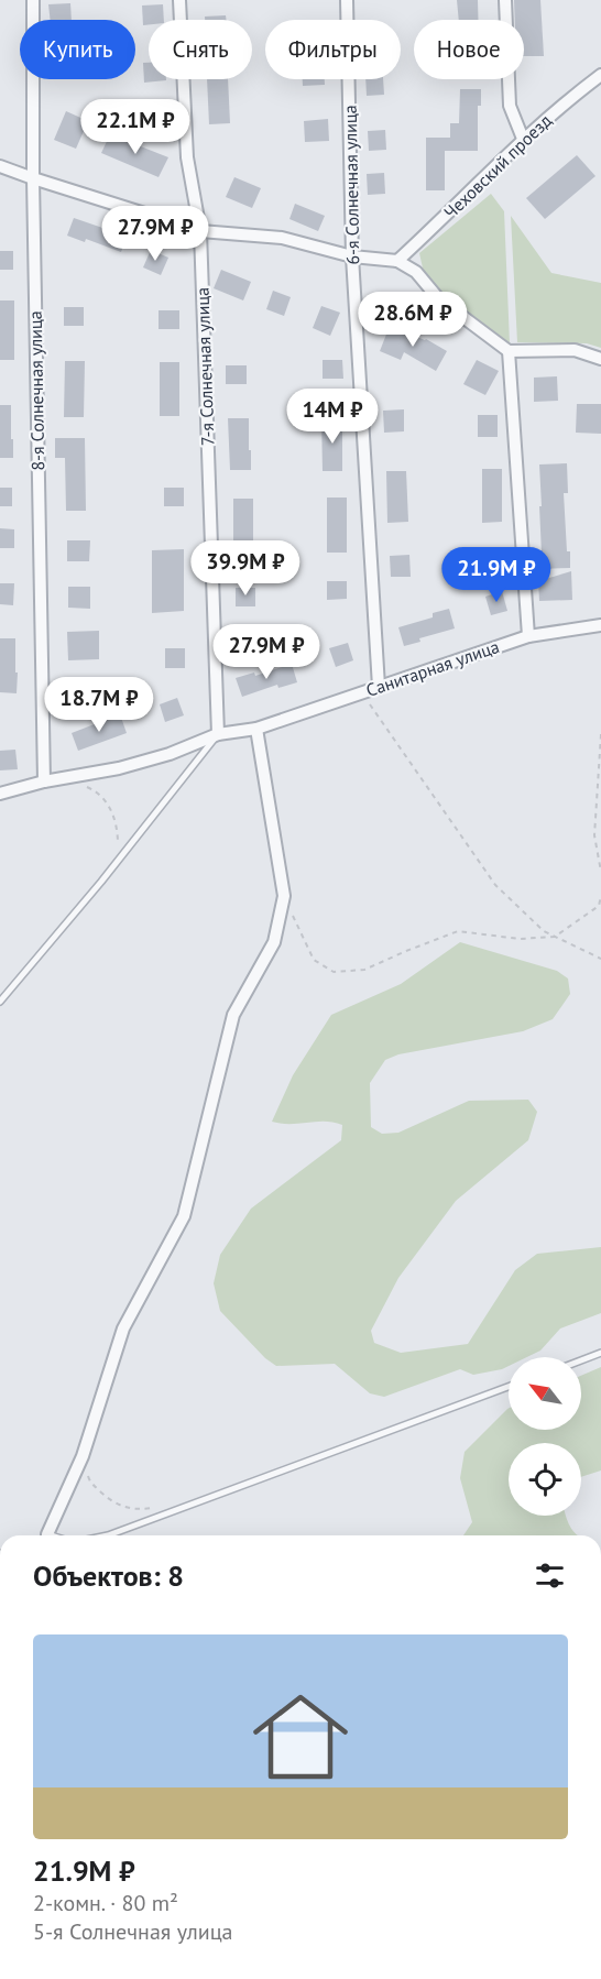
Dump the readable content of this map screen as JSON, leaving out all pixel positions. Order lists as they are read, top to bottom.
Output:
{
  "streets": {
    "street": [
      "Чеховский проезд",
      "6-я Солнечная улица",
      "7-я Солнечная улица",
      "8-я Солнечная улица",
      "Санитарная улица"
    ]
  },
  "crossings": [
    ["6-я Солнечная улица", "Санитарная улица"],
    ["7-я Солнечная улица", "Санитарная улица"],
    ["8-я Солнечная улица", "Санитарная улица"]
  ],
  "north": "top left",
  "page": {
    "chip": [
      "Купить",
      "Снять",
      "Фильтры",
      "Новое"
    ],
    "price": [
      "22.1M ₽",
      "27.9M ₽",
      "28.6M ₽",
      "14M ₽",
      "39.9M ₽",
      "21.9M ₽",
      "27.9M ₽",
      "18.7M ₽"
    ],
    "heading": "Объектов: 8",
    "list": [
      {
        "name": "21.9M ₽",
        "note": "2-комн. · 80 m² · 5-я Солнечная улица"
      }
    ]
  }
}
